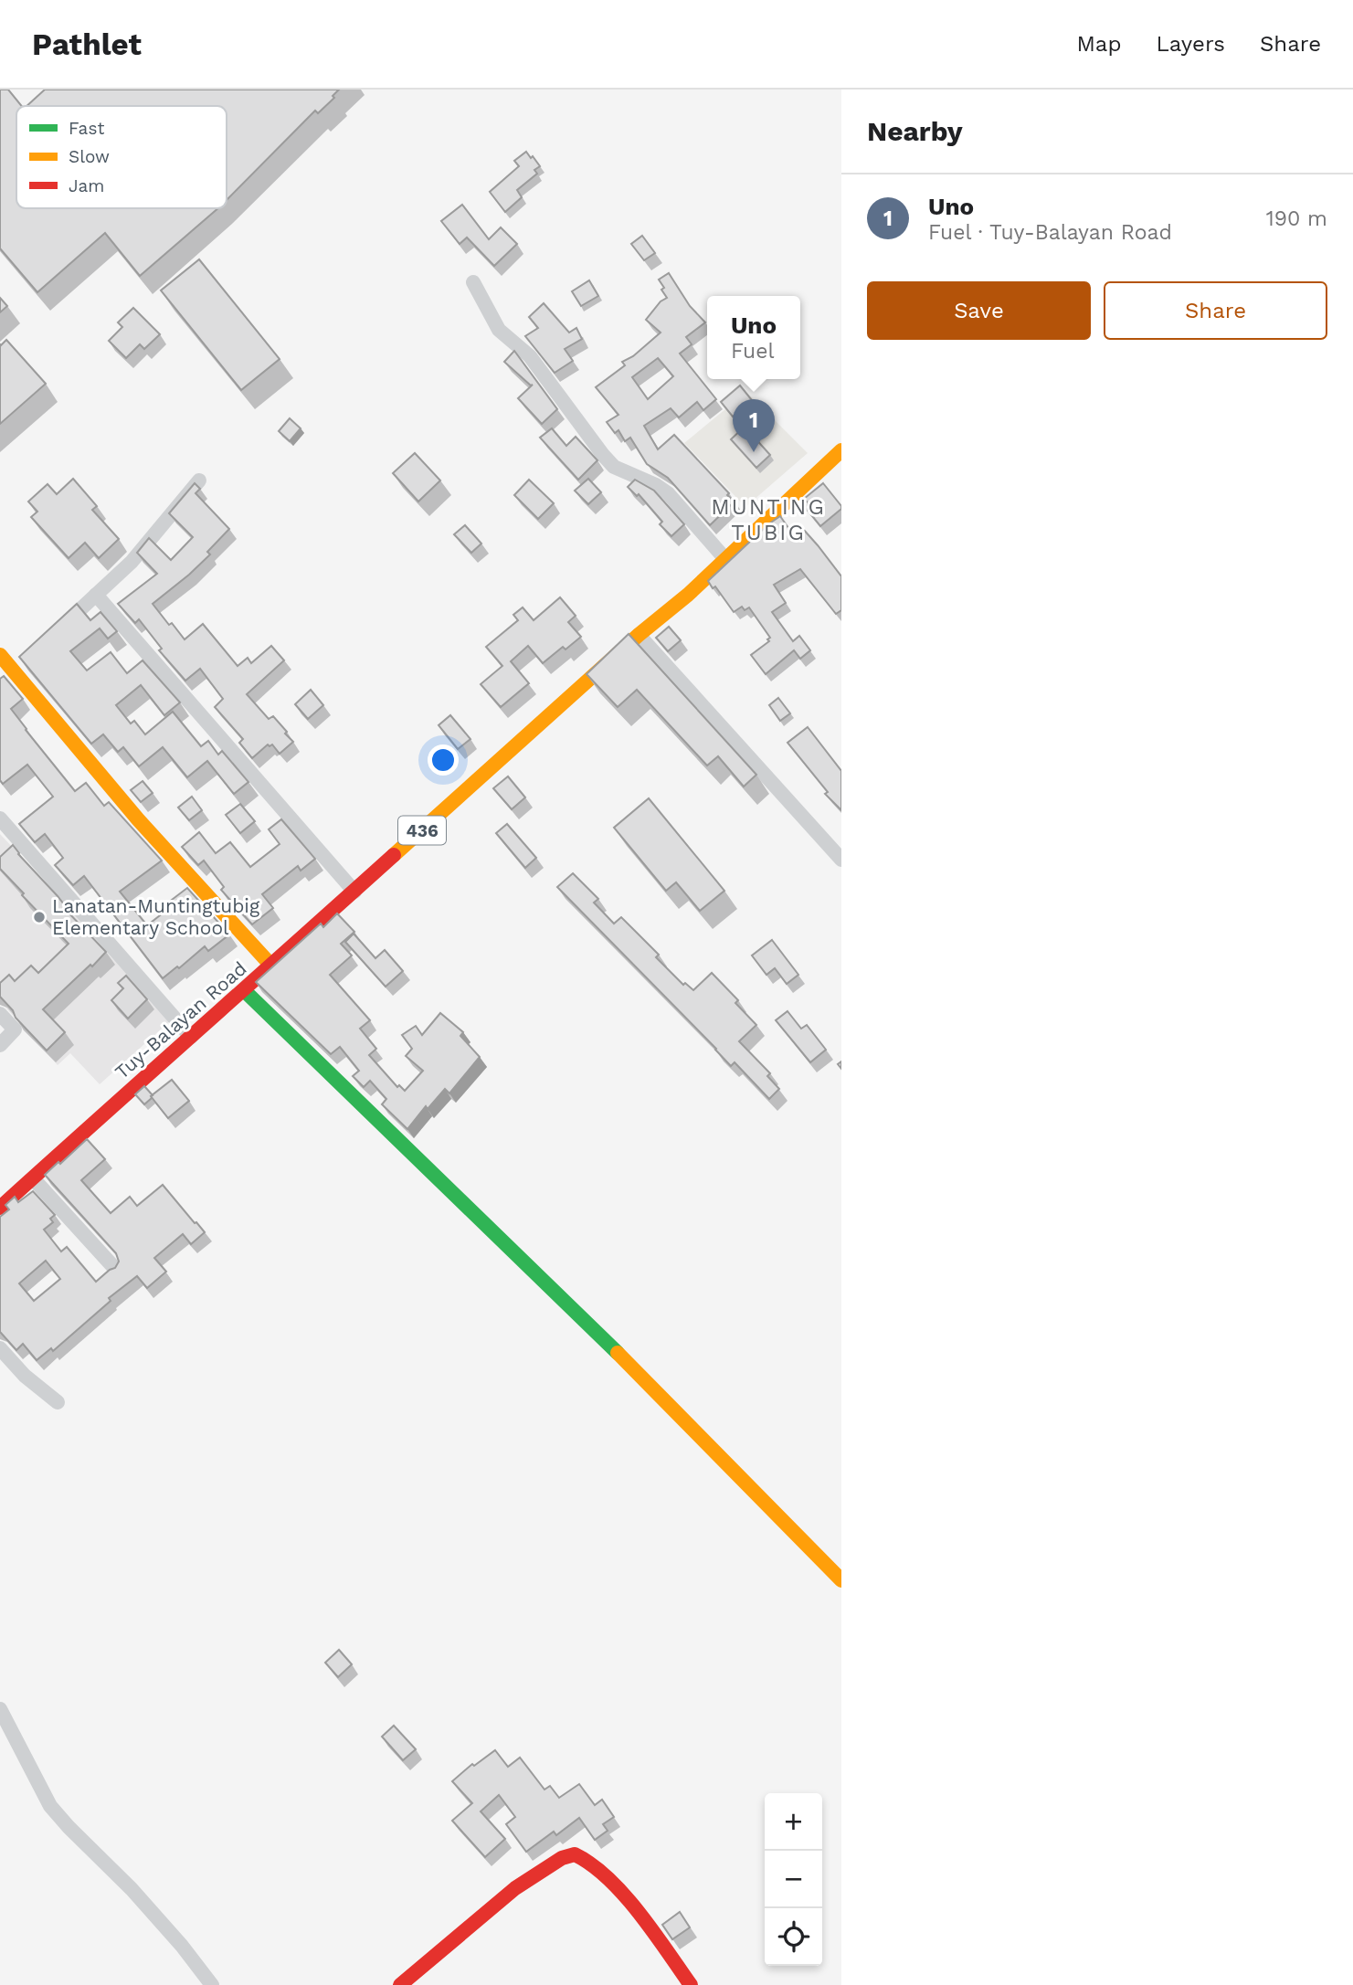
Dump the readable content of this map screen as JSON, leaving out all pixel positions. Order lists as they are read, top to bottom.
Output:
{
  "streets": {
    "street": ["436", "Tuy-Balayan Road"]
  },
  "districts": ["MUNTING TUBIG"],
  "places": ["Lanatan-Muntingtubig Elementary School"],
  "legend": ["Fast", "Slow", "Jam"],
  "page": {
    "header": "Pathlet",
    "nav": ["Map", "Layers", "Share"],
    "heading": "Nearby",
    "list": [
      {
        "mark": "1",
        "name": "Uno",
        "note": "Fuel · Tuy-Balayan Road",
        "value": "190 m"
      }
    ],
    "buttons": ["Save", "Share"],
    "popup": ["Uno", "Fuel"],
    "pins": "1",
    "map_buttons": ["+", "−"]
  }
}
